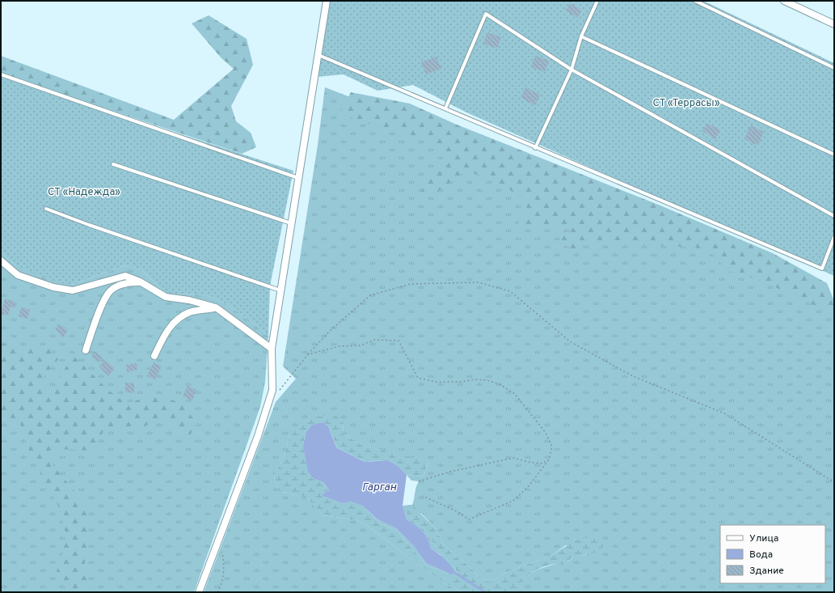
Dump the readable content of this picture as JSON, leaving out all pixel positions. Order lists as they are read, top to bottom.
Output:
{
  "water": ["Гарган"],
  "parks": ["СТ «Террасы»", "СТ «Надежда»"],
  "legend": ["Улица", "Вода", "Здание"]
}
